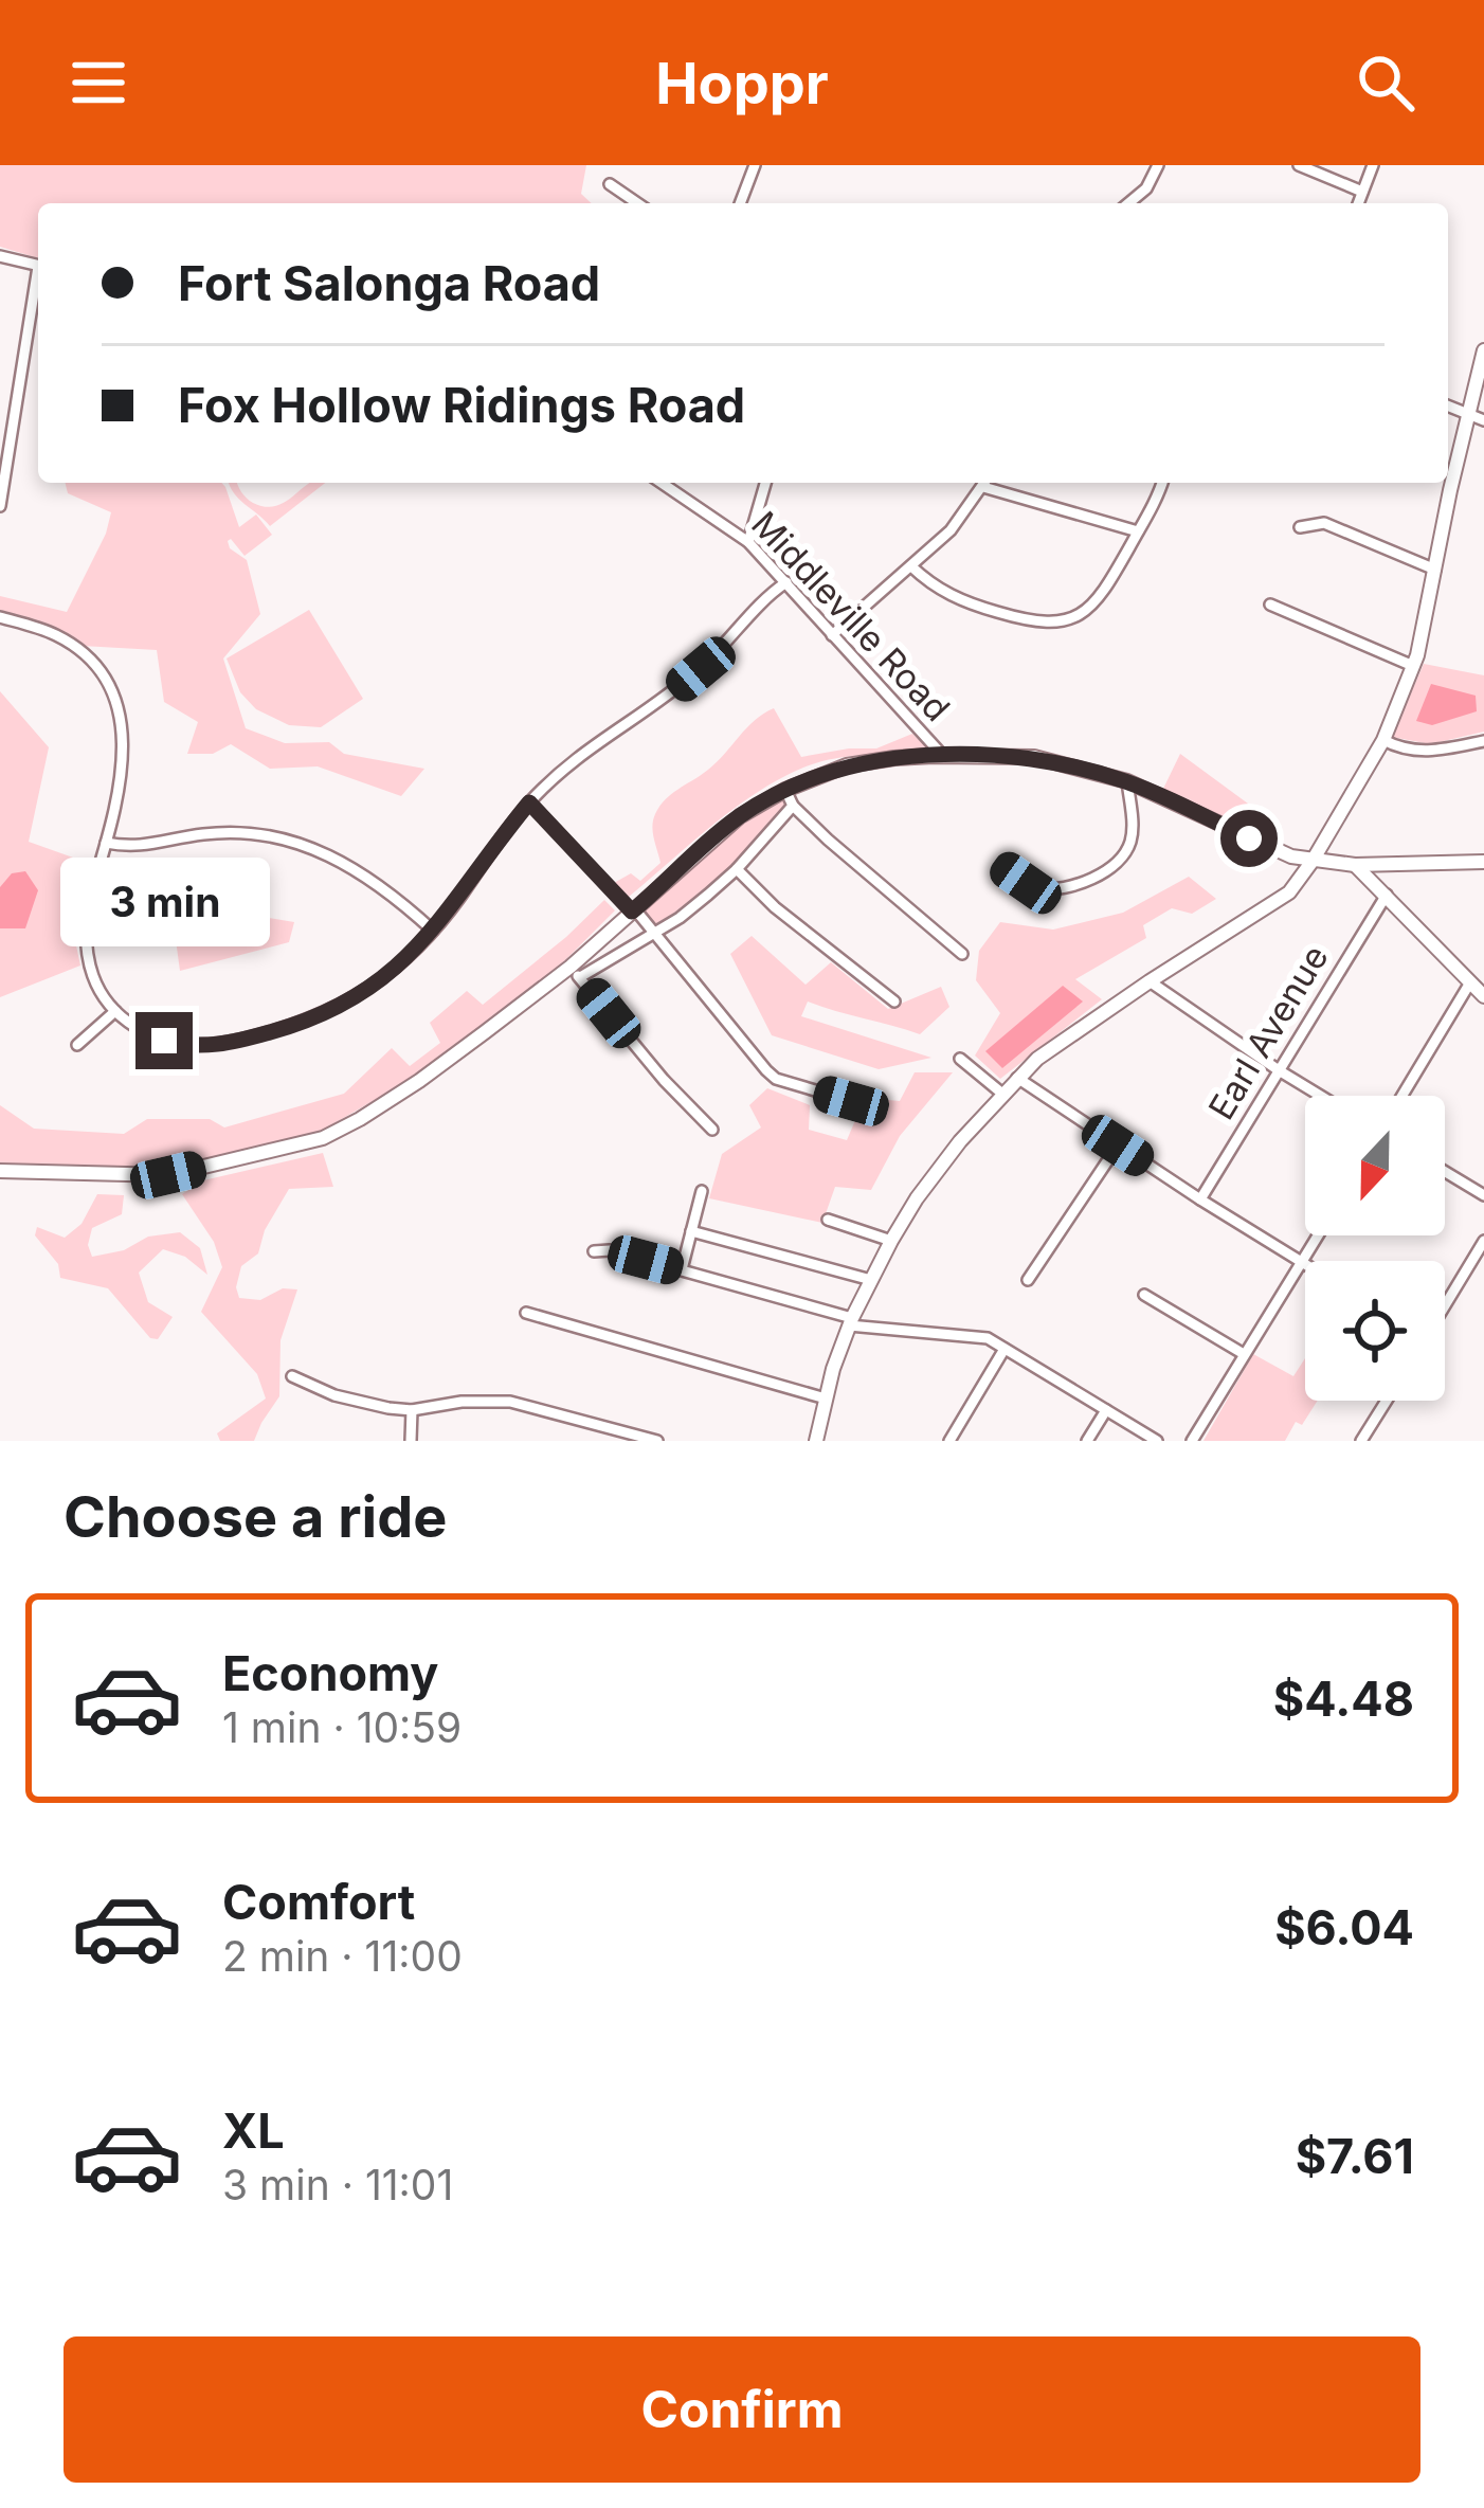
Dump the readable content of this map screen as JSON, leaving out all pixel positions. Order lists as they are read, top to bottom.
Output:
{
  "streets": {
    "street": ["Middleville Road", "Earl Avenue"]
  },
  "north": "bottom",
  "page": {
    "header": "Hoppr",
    "banner": ["Fort Salonga Road", "Fox Hollow Ridings Road"],
    "bubble": "3 min",
    "heading": "Choose a ride",
    "list": [
      {
        "name": "Economy",
        "note": "1 min · 10:59",
        "value": "$4.48"
      },
      {
        "name": "Comfort",
        "note": "2 min · 11:00",
        "value": "$6.04"
      },
      {
        "name": "XL",
        "note": "3 min · 11:01",
        "value": "$7.61"
      }
    ],
    "buttons": "Confirm"
  }
}
